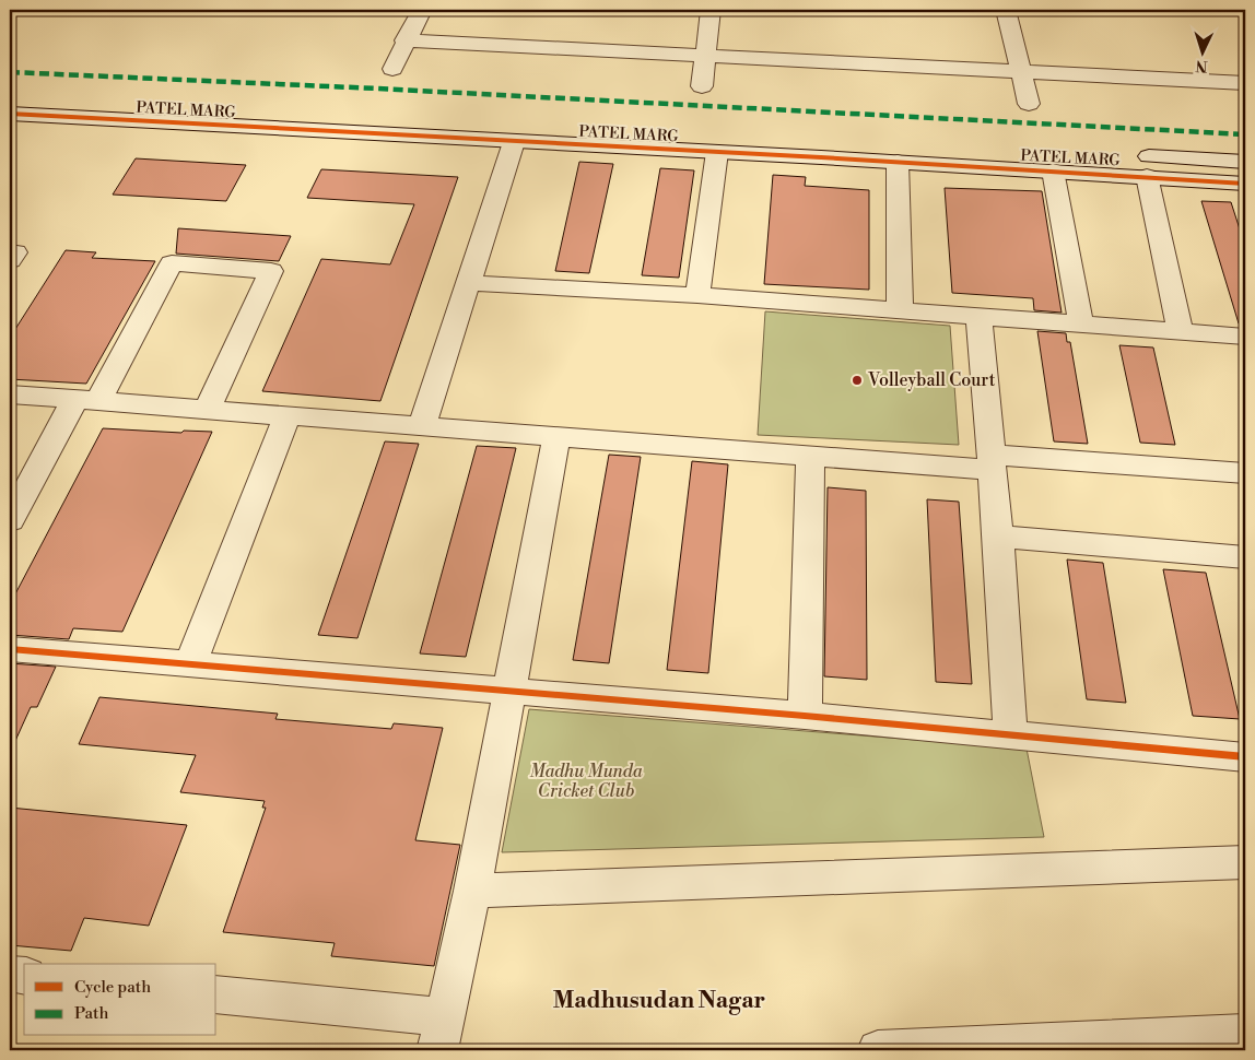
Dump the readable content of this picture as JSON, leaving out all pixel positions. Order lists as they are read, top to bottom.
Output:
{
  "streets": {
    "street": ["PATEL MARG"]
  },
  "districts": ["Madhusudan Nagar"],
  "parks": ["Madhu Munda Cricket Club"],
  "places": ["Volleyball Court"],
  "legend": ["Cycle path", "Path"],
  "north": "bottom"
}
